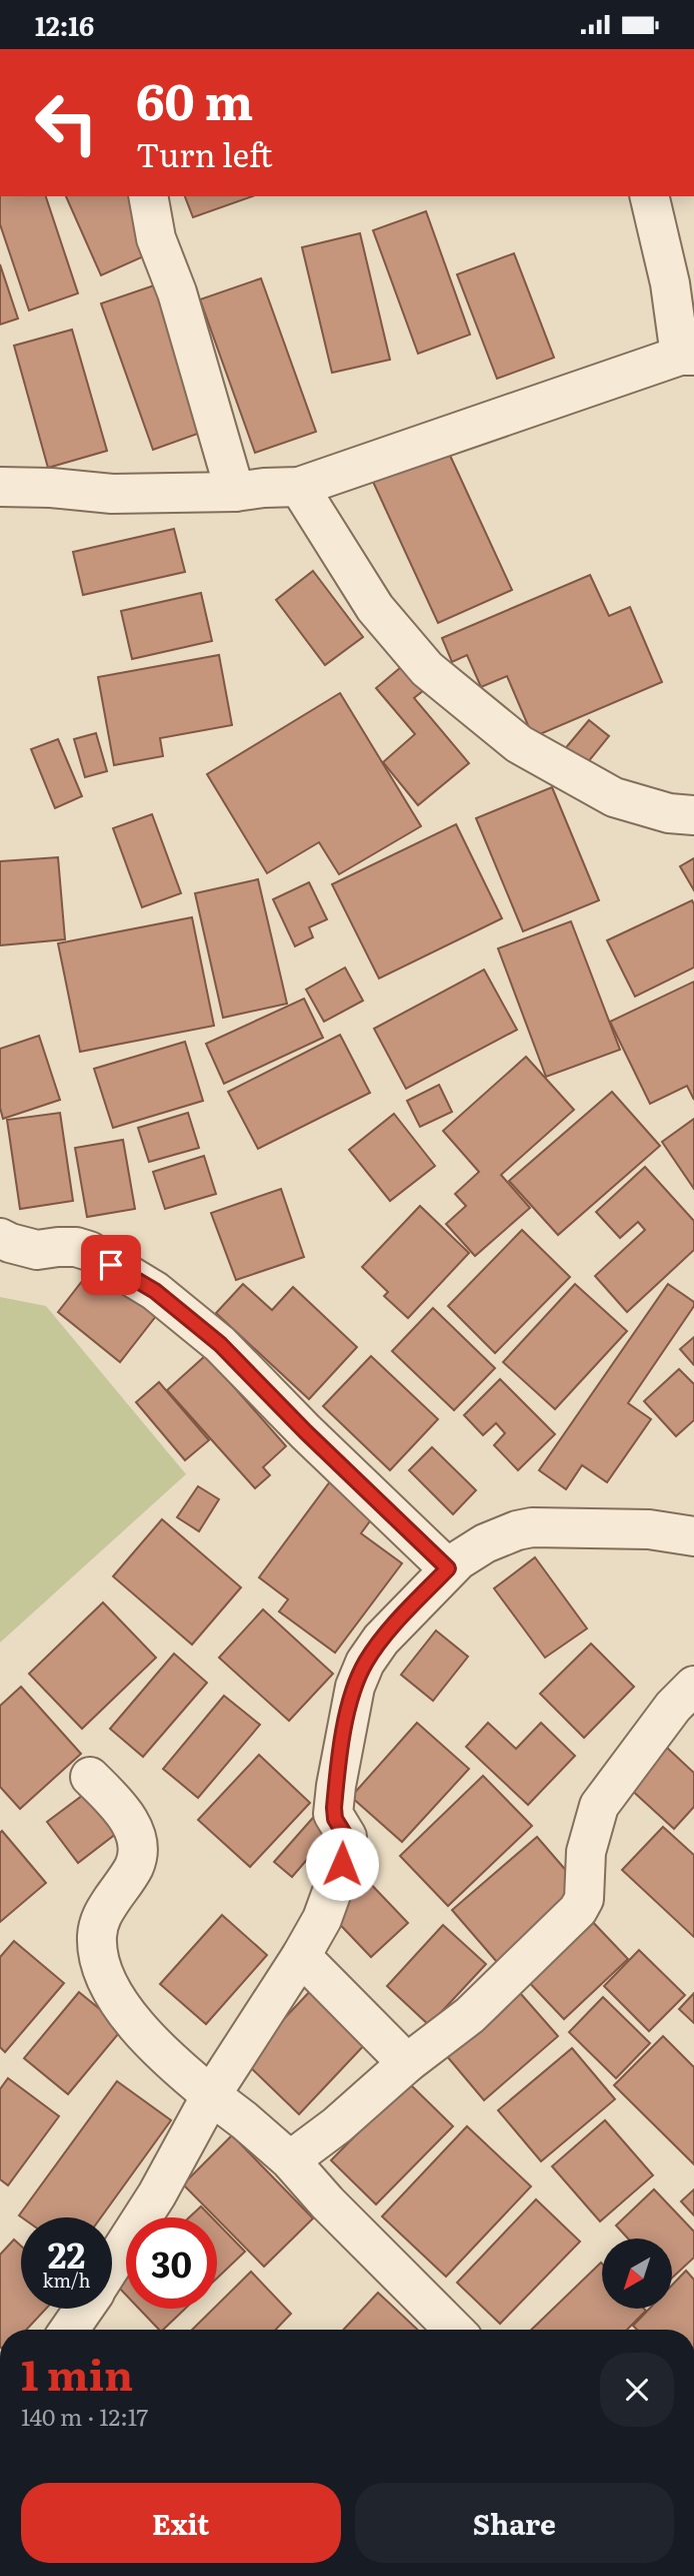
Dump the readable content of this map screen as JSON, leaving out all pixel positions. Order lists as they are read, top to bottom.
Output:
{
  "north": "bottom left",
  "page": {
    "status": "12:16",
    "turn": ["60 m", "Turn left"],
    "speed": "22 km/h",
    "limit": "30",
    "heading": ["1 min", "140 m · 12:17"],
    "buttons": ["Exit", "Share"]
  }
}
